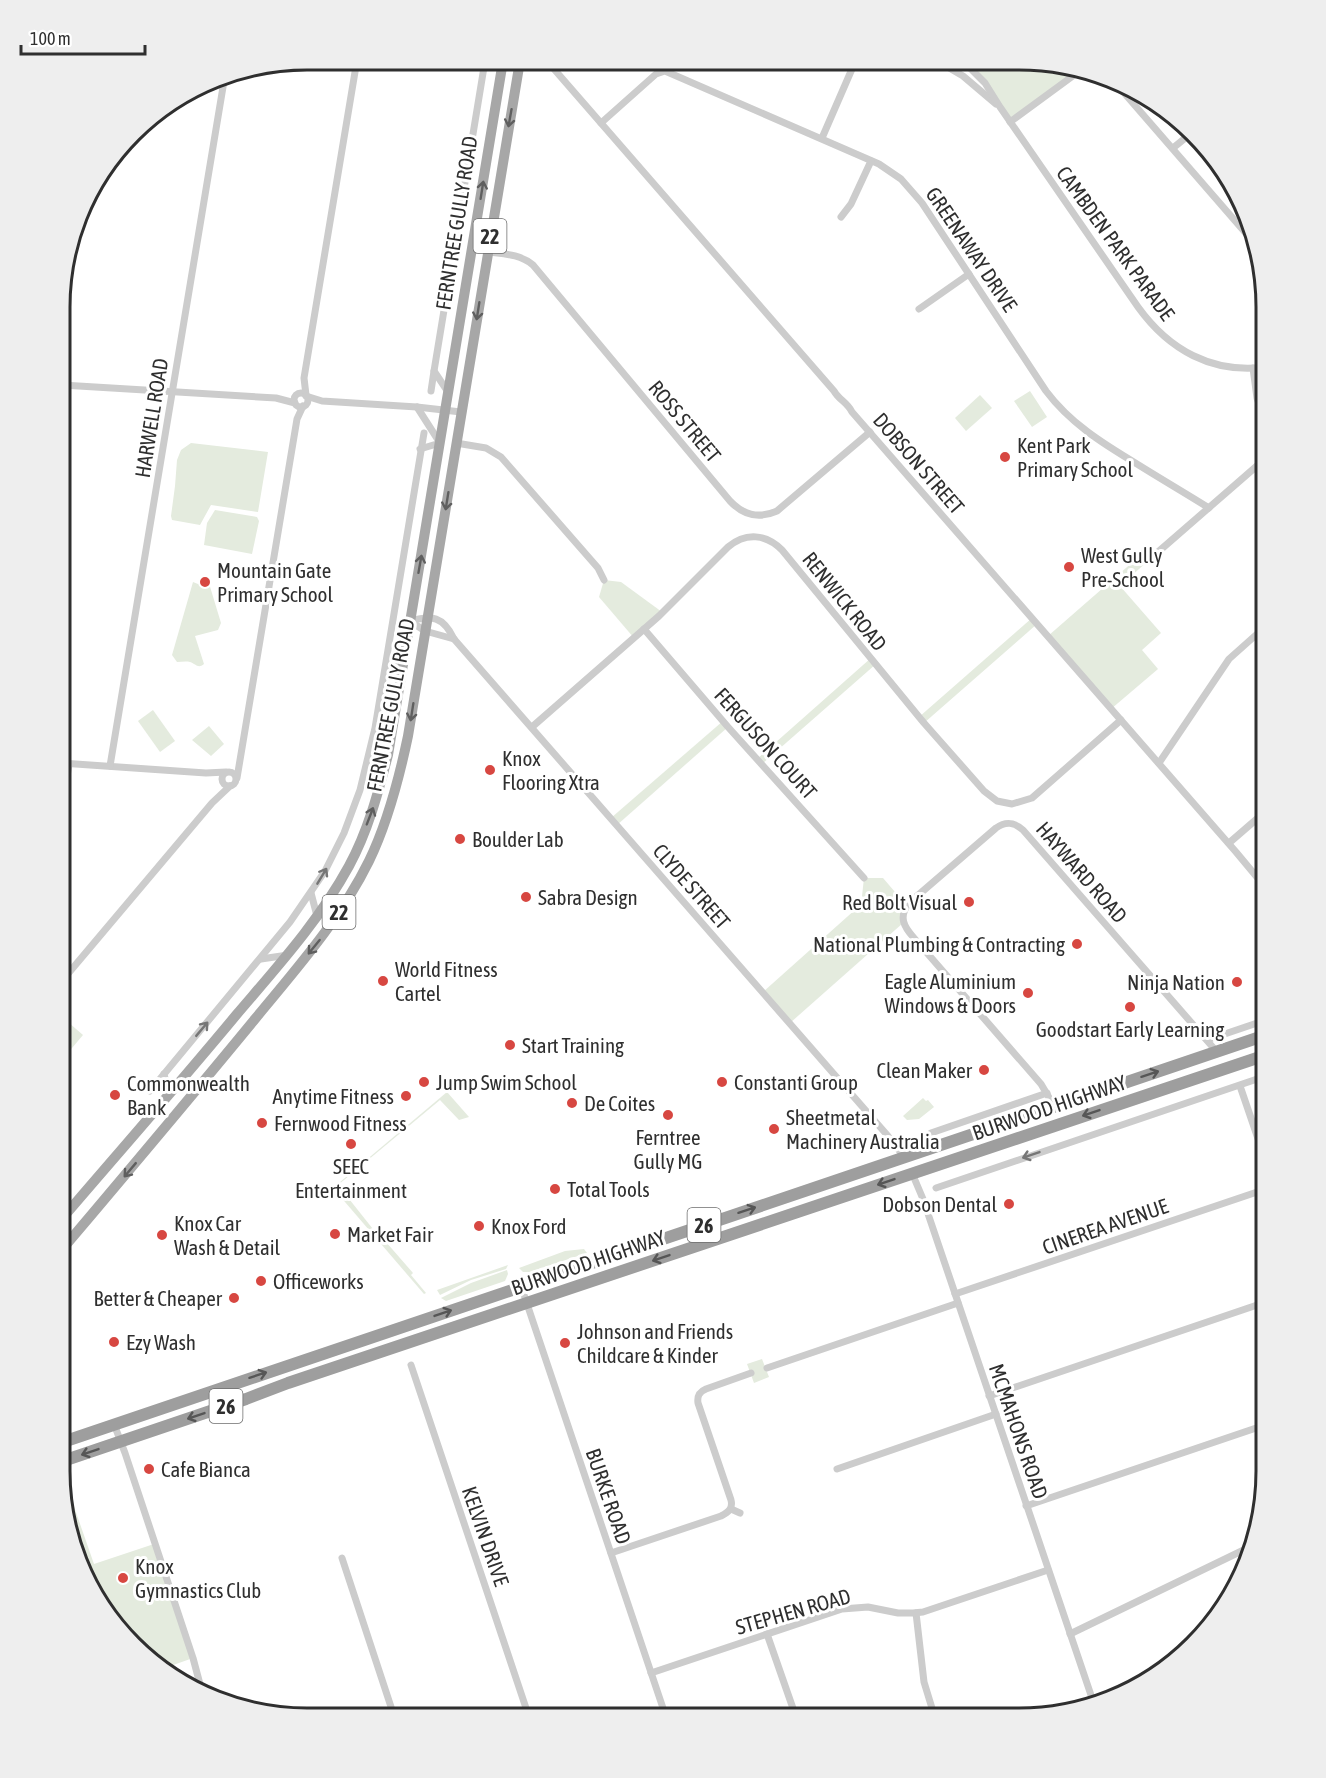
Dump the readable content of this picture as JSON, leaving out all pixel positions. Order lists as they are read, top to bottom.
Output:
{
  "streets": {
    "highway": ["BURWOOD HIGHWAY", "26"],
    "main road": ["FERNTREE GULLY ROAD", "22"],
    "street": [
      "CAMBDEN PARK PARADE",
      "GREENAWAY DRIVE",
      "HARWELL ROAD",
      "ROSS STREET",
      "DOBSON STREET",
      "RENWICK ROAD",
      "FERGUSON COURT",
      "HAYWARD ROAD",
      "CLYDE STREET",
      "CINEREA AVENUE",
      "MCMAHONS ROAD",
      "BURKE ROAD",
      "KELVIN DRIVE",
      "STEPHEN ROAD"
    ]
  },
  "crossings": [
    ["FERNTREE GULLY ROAD", "ROSS STREET"],
    ["FERNTREE GULLY ROAD", "CLYDE STREET"],
    ["ROSS STREET", "DOBSON STREET"],
    ["DOBSON STREET", "RENWICK ROAD"],
    ["RENWICK ROAD", "FERGUSON COURT"],
    ["RENWICK ROAD", "CLYDE STREET"],
    ["HAYWARD ROAD", "BURWOOD HIGHWAY"],
    ["CLYDE STREET", "BURWOOD HIGHWAY"],
    ["BURWOOD HIGHWAY", "MCMAHONS ROAD"],
    ["BURWOOD HIGHWAY", "BURKE ROAD"],
    ["CINEREA AVENUE", "MCMAHONS ROAD"],
    ["MCMAHONS ROAD", "STEPHEN ROAD"],
    ["BURKE ROAD", "STEPHEN ROAD"]
  ],
  "places": [
    "Kent Park Primary School",
    "West Gully Pre-School",
    "Mountain Gate Primary School",
    "Knox Flooring Xtra",
    "Boulder Lab",
    "Sabra Design",
    "Red Bolt Visual",
    "National Plumbing & Contracting",
    "World Fitness Cartel",
    "Ninja Nation",
    "Eagle Aluminium Windows & Doors",
    "Goodstart Early Learning",
    "Start Training",
    "Clean Maker",
    "Jump Swim School",
    "Constanti Group",
    "Commonwealth Bank",
    "Anytime Fitness",
    "De Coites",
    "Ferntree Gully MG",
    "Fernwood Fitness",
    "Sheetmetal Machinery Australia",
    "SEEC Entertainment",
    "Total Tools",
    "Dobson Dental",
    "Knox Ford",
    "Market Fair",
    "Knox Car Wash & Detail",
    "Officeworks",
    "Better & Cheaper",
    "Ezy Wash",
    "Johnson and Friends Childcare & Kinder",
    "Cafe Bianca",
    "Knox Gymnastics Club"
  ],
  "scale_bar": "100 m"
}
